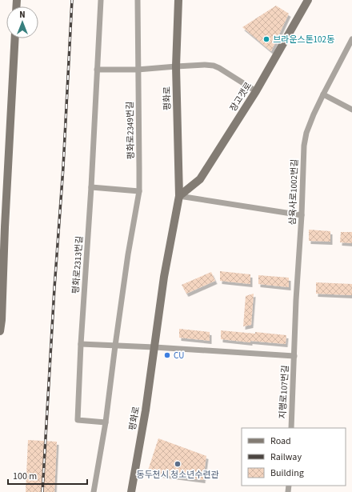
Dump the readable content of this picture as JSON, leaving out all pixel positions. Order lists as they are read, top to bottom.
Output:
{
  "streets": {
    "street": [
      "장고갯로",
      "평화로",
      "평화로2349번길",
      "삼육사로1002번길",
      "평화로2313번길",
      "지행로107번길"
    ]
  },
  "crossings": [
    ["장고갯로", "평화로"],
    ["삼육사로1002번길", "지행로107번길"]
  ],
  "places": ["브라운스톤102동", "CU", "동두천시 청소년수련관"],
  "legend": ["Road", "Railway", "Building"],
  "scale_bar": "100 m",
  "north": "top"
}
